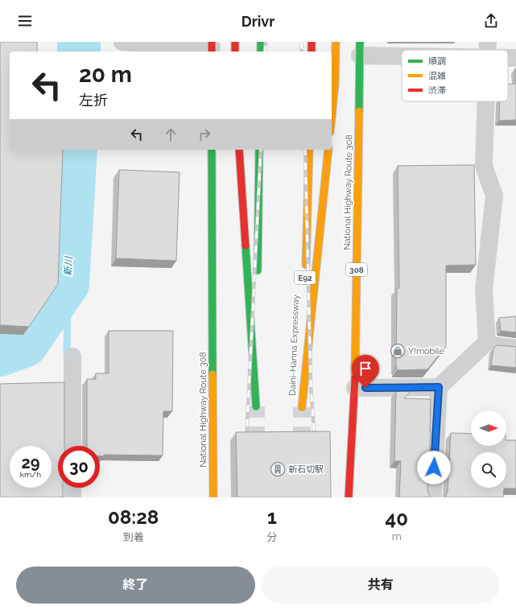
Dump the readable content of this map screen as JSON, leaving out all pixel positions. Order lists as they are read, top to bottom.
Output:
{
  "streets": {
    "highway": [
      "National Highway Route 308",
      "308",
      "E92",
      "Daini-Hanna Expressway"
    ]
  },
  "water": ["新川"],
  "places": {
    "shop": ["Y!mobile"],
    "building": ["新石切駅"]
  },
  "legend": ["順調", "混雑", "渋滞"],
  "north": "right",
  "page": {
    "header": "Drivr",
    "turn": ["20 m", "左折"],
    "speed": "29 km/h",
    "limit": "30",
    "eta": [
      "08:28",
      "到着",
      "1",
      "分",
      "40",
      "m"
    ],
    "buttons": ["終了", "共有"]
  }
}
